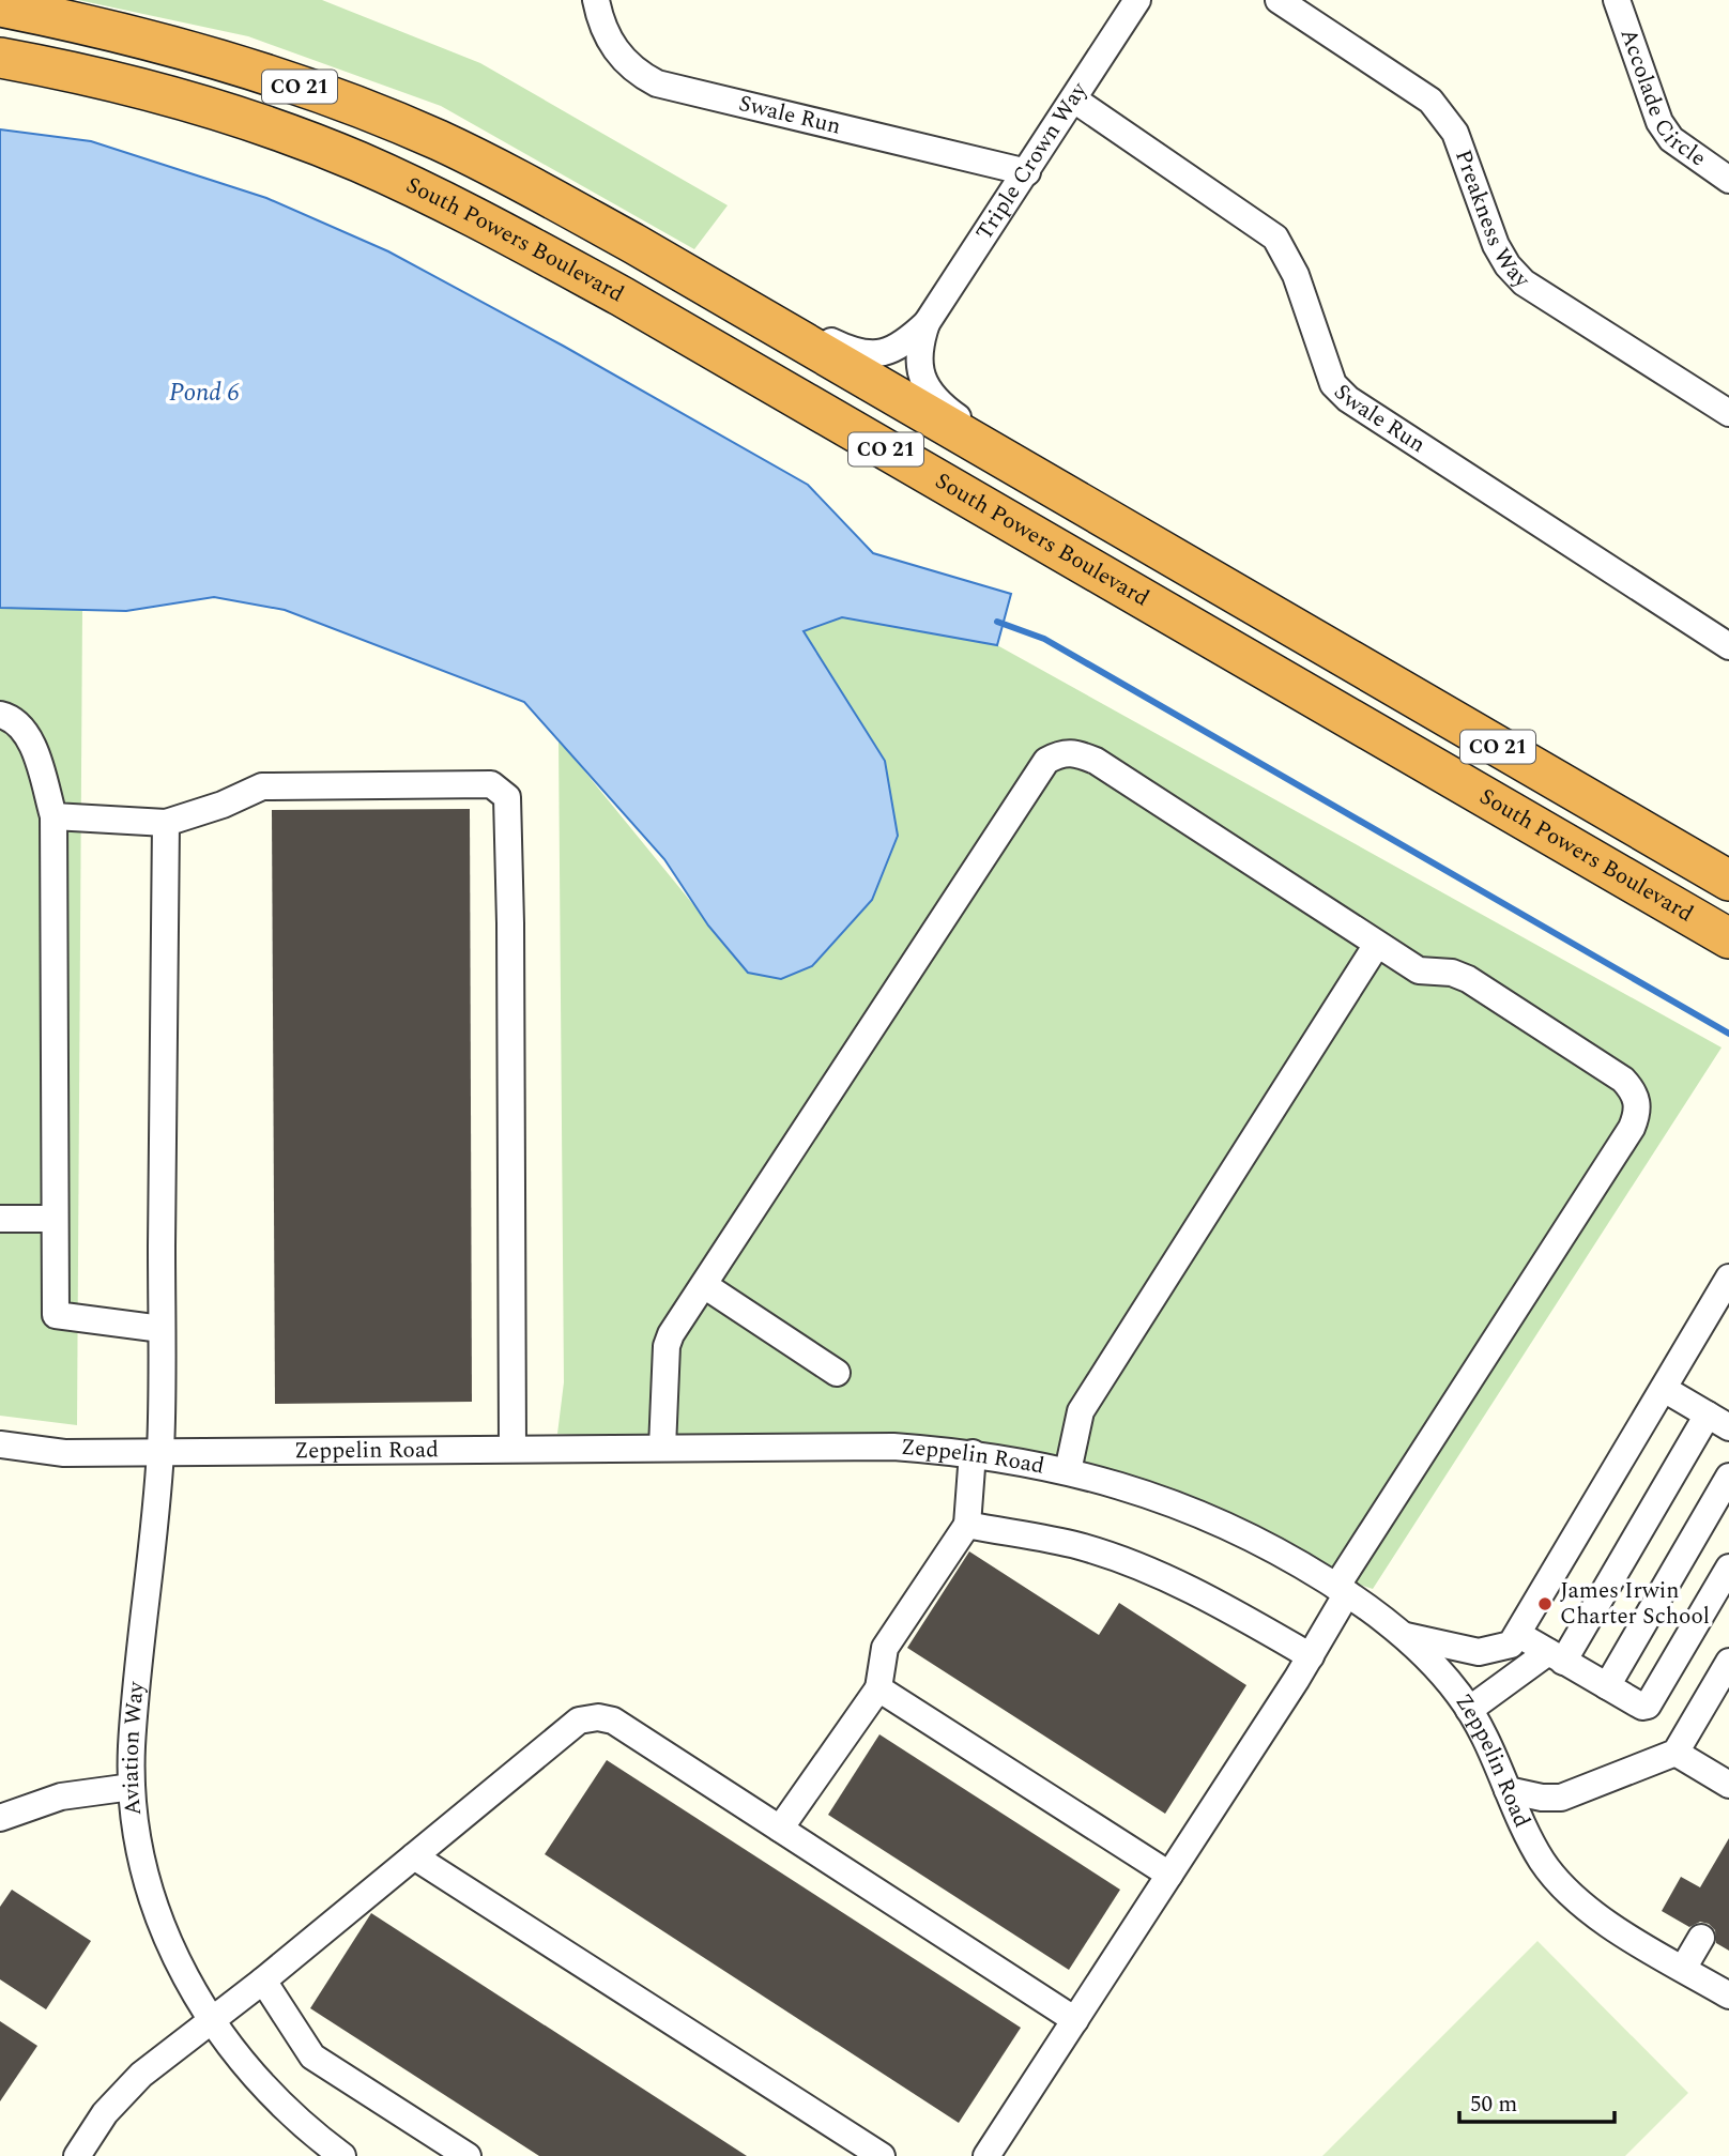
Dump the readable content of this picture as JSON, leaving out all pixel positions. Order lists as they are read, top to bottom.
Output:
{
  "streets": {
    "highway": ["CO 21", "South Powers Boulevard"],
    "street": [
      "Accolade Circle",
      "Swale Run",
      "Triple Crown Way",
      "Preakness Way",
      "Zeppelin Road",
      "Aviation Way"
    ]
  },
  "crossings": [
    ["CO 21", "Triple Crown Way"],
    ["Swale Run", "Triple Crown Way"],
    ["Zeppelin Road", "Aviation Way"]
  ],
  "water": ["Pond 6"],
  "places": ["James Irwin Charter School"],
  "scale_bar": "50 m"
}
